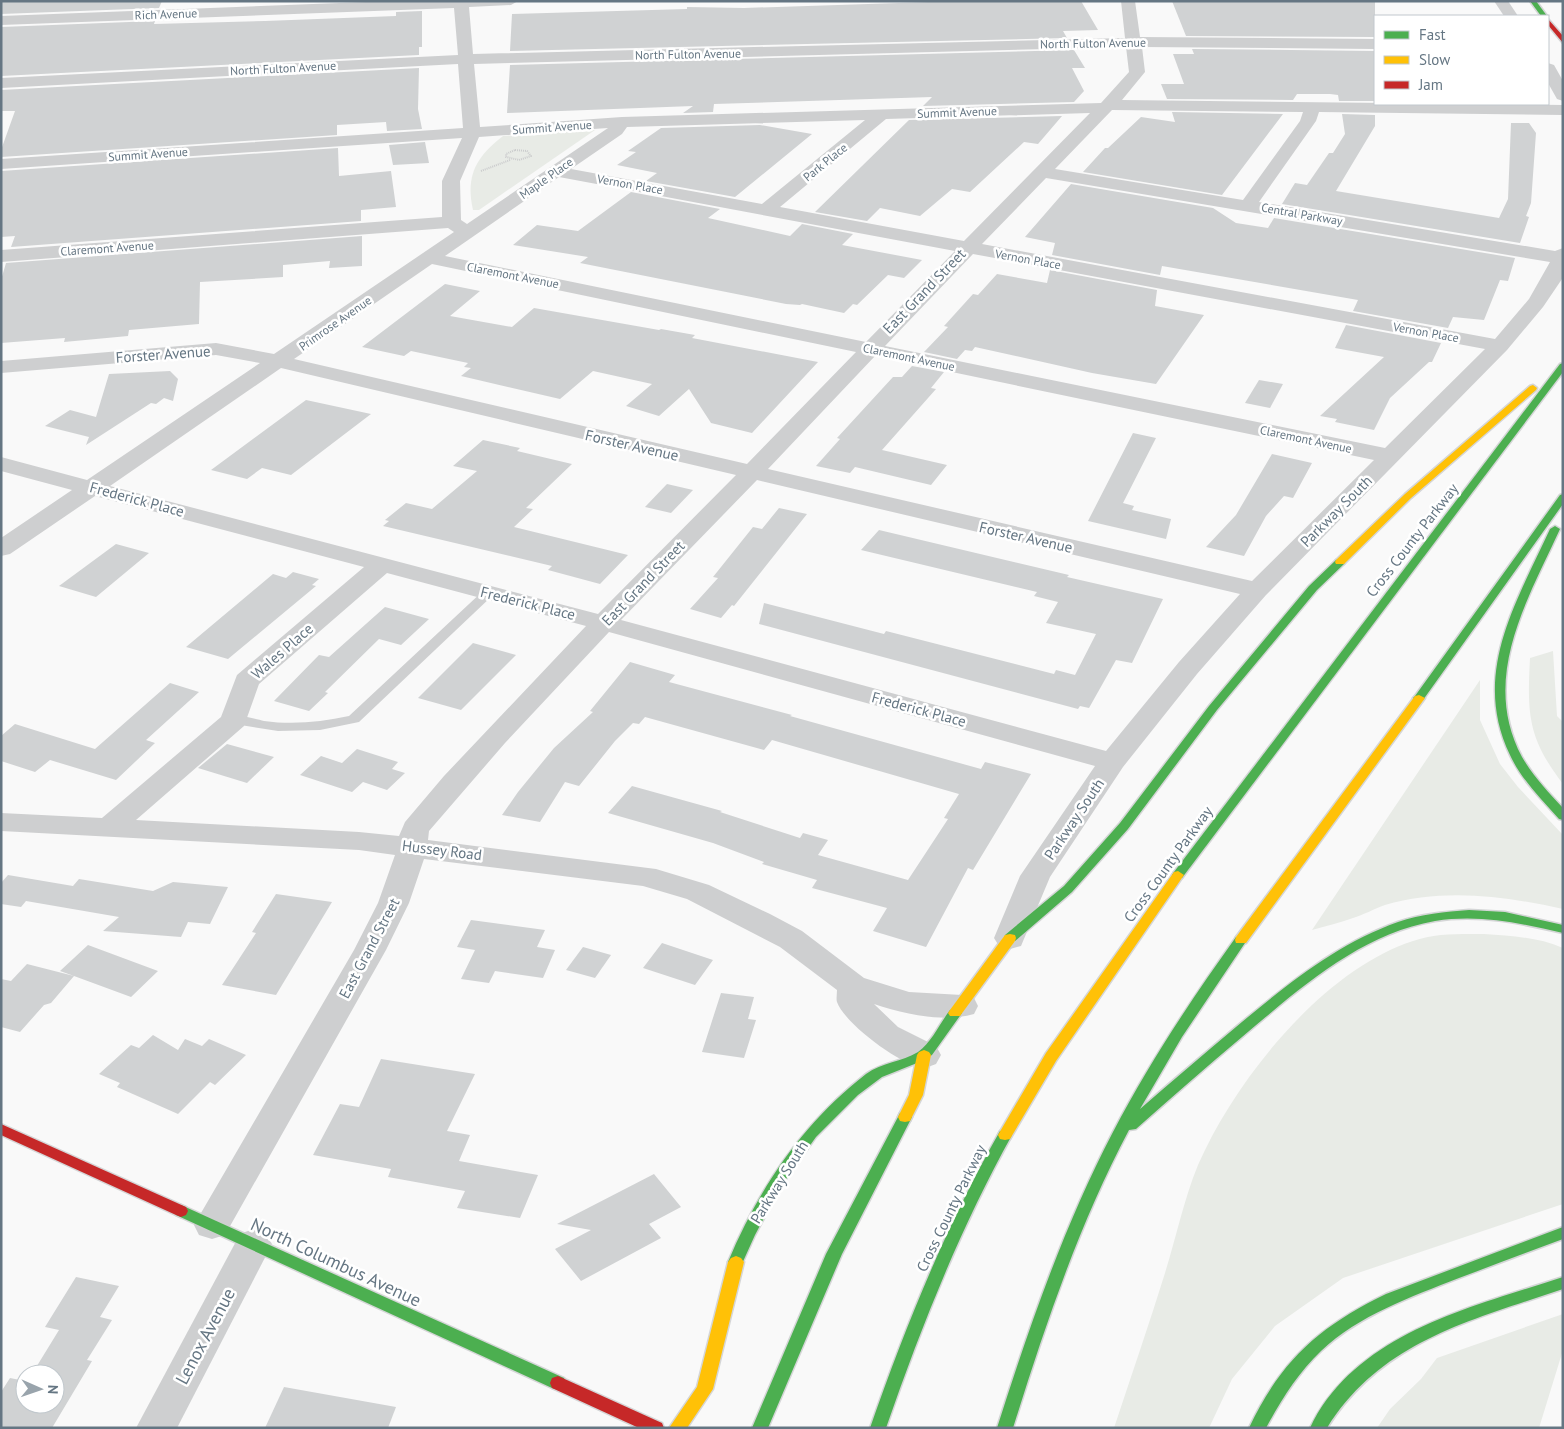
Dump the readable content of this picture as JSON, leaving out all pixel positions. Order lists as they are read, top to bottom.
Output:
{
  "streets": {
    "main road": ["Parkway South", "Cross County Parkway", "North Columbus Avenue"],
    "street": [
      "Rich Avenue",
      "North Fulton Avenue",
      "Summit Avenue",
      "Park Place",
      "Maple Place",
      "Vernon Place",
      "Central Parkway",
      "Claremont Avenue",
      "East Grand Street",
      "Primrose Avenue",
      "Forster Avenue",
      "Frederick Place",
      "Wales Place",
      "Hussey Road",
      "Lenox Avenue"
    ]
  },
  "crossings": [
    ["North Fulton Avenue", "East Grand Street"],
    ["Summit Avenue", "Park Place"],
    ["Summit Avenue", "Maple Place"],
    ["Summit Avenue", "East Grand Street"],
    ["Park Place", "Vernon Place"],
    ["Maple Place", "Vernon Place"],
    ["Maple Place", "Claremont Avenue"],
    ["Maple Place", "Primrose Avenue"],
    ["Vernon Place", "East Grand Street"],
    ["Vernon Place", "Parkway South"],
    ["Central Parkway", "East Grand Street"],
    ["Central Parkway", "Parkway South"],
    ["Claremont Avenue", "East Grand Street"],
    ["Claremont Avenue", "Primrose Avenue"],
    ["Claremont Avenue", "Parkway South"],
    ["East Grand Street", "Forster Avenue"],
    ["East Grand Street", "Frederick Place"],
    ["East Grand Street", "Hussey Road"],
    ["East Grand Street", "North Columbus Avenue"],
    ["Primrose Avenue", "Forster Avenue"],
    ["Primrose Avenue", "Frederick Place"],
    ["Forster Avenue", "Parkway South"],
    ["Frederick Place", "Parkway South"],
    ["Frederick Place", "Wales Place"],
    ["Parkway South", "Hussey Road"],
    ["North Columbus Avenue", "Lenox Avenue"]
  ],
  "legend": ["Fast", "Slow", "Jam"],
  "north": "right"
}
